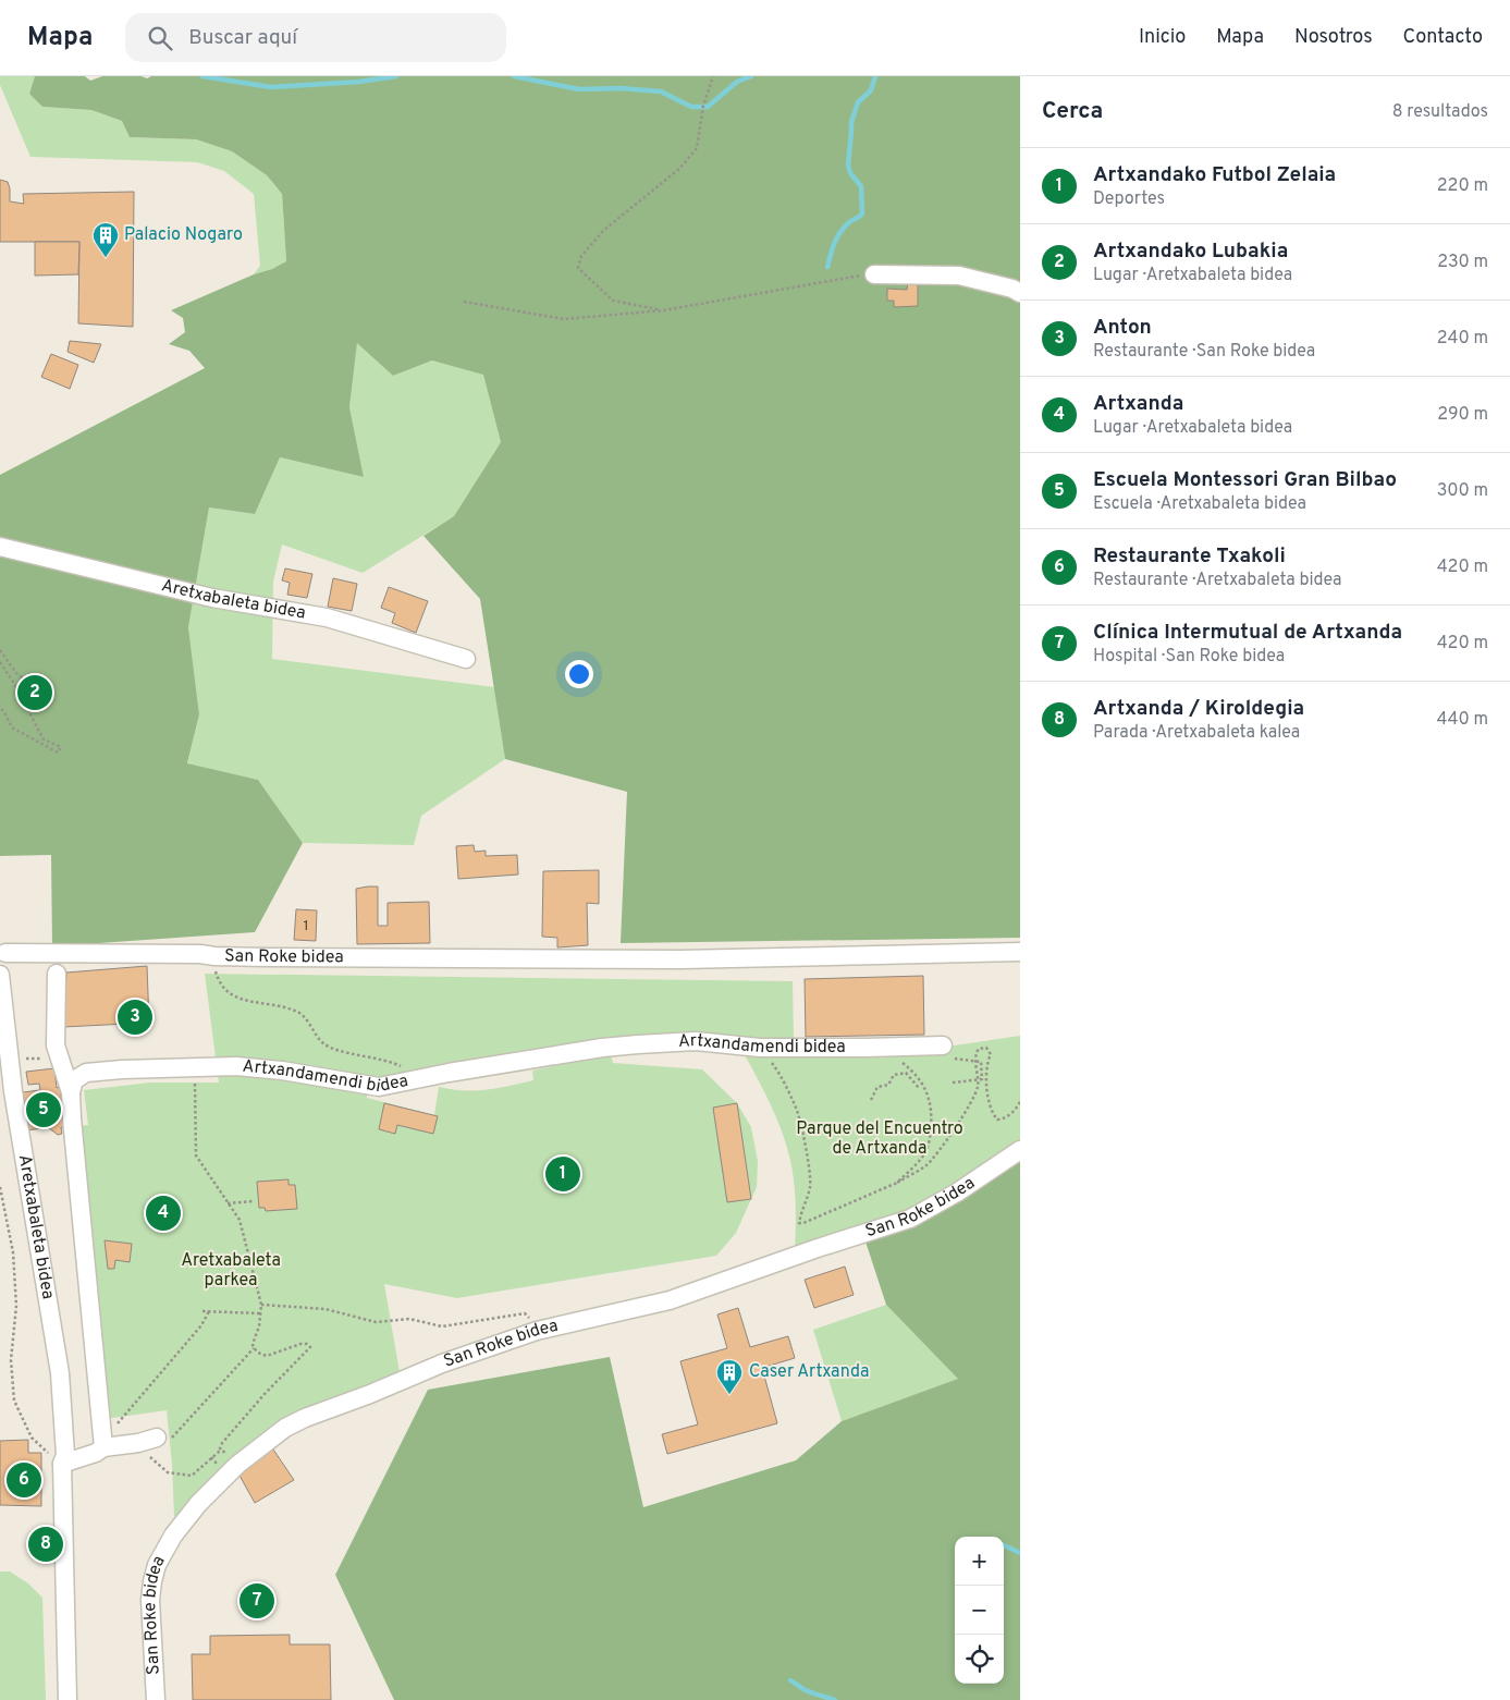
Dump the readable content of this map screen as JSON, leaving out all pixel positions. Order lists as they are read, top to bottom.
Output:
{
  "streets": {
    "street": ["Aretxabaleta bidea", "San Roke bidea", "Artxandamendi bidea"]
  },
  "parks": ["Parque del Encuentro de Artxanda", "Aretxabaleta parkea"],
  "places": {
    "building": ["Palacio Nogaro", "Caser Artxanda"]
  },
  "house_numbers": ["1"],
  "page": {
    "header": "Mapa",
    "search": "Buscar aquí",
    "nav": [
      "Inicio",
      "Mapa",
      "Nosotros",
      "Contacto"
    ],
    "heading": ["Cerca", "8 resultados"],
    "list": [
      {
        "mark": "1",
        "name": "Artxandako Futbol Zelaia",
        "note": "Deportes",
        "value": "220 m"
      },
      {
        "mark": "2",
        "name": "Artxandako Lubakia",
        "note": "Lugar · Aretxabaleta bidea",
        "value": "230 m"
      },
      {
        "mark": "3",
        "name": "Anton",
        "note": "Restaurante · San Roke bidea",
        "value": "240 m"
      },
      {
        "mark": "4",
        "name": "Artxanda",
        "note": "Lugar · Aretxabaleta bidea",
        "value": "290 m"
      },
      {
        "mark": "5",
        "name": "Escuela Montessori Gran Bilbao",
        "note": "Escuela · Aretxabaleta bidea",
        "value": "300 m"
      },
      {
        "mark": "6",
        "name": "Restaurante Txakoli",
        "note": "Restaurante · Aretxabaleta bidea",
        "value": "420 m"
      },
      {
        "mark": "7",
        "name": "Clínica Intermutual de Artxanda",
        "note": "Hospital · San Roke bidea",
        "value": "420 m"
      },
      {
        "mark": "8",
        "name": "Artxanda / Kiroldegia",
        "note": "Parada · Aretxabaleta kalea",
        "value": "440 m"
      }
    ],
    "pins": [
      "2",
      "3",
      "5",
      "1",
      "4",
      "6",
      "8",
      "7"
    ],
    "map_buttons": ["+", "−"]
  }
}
